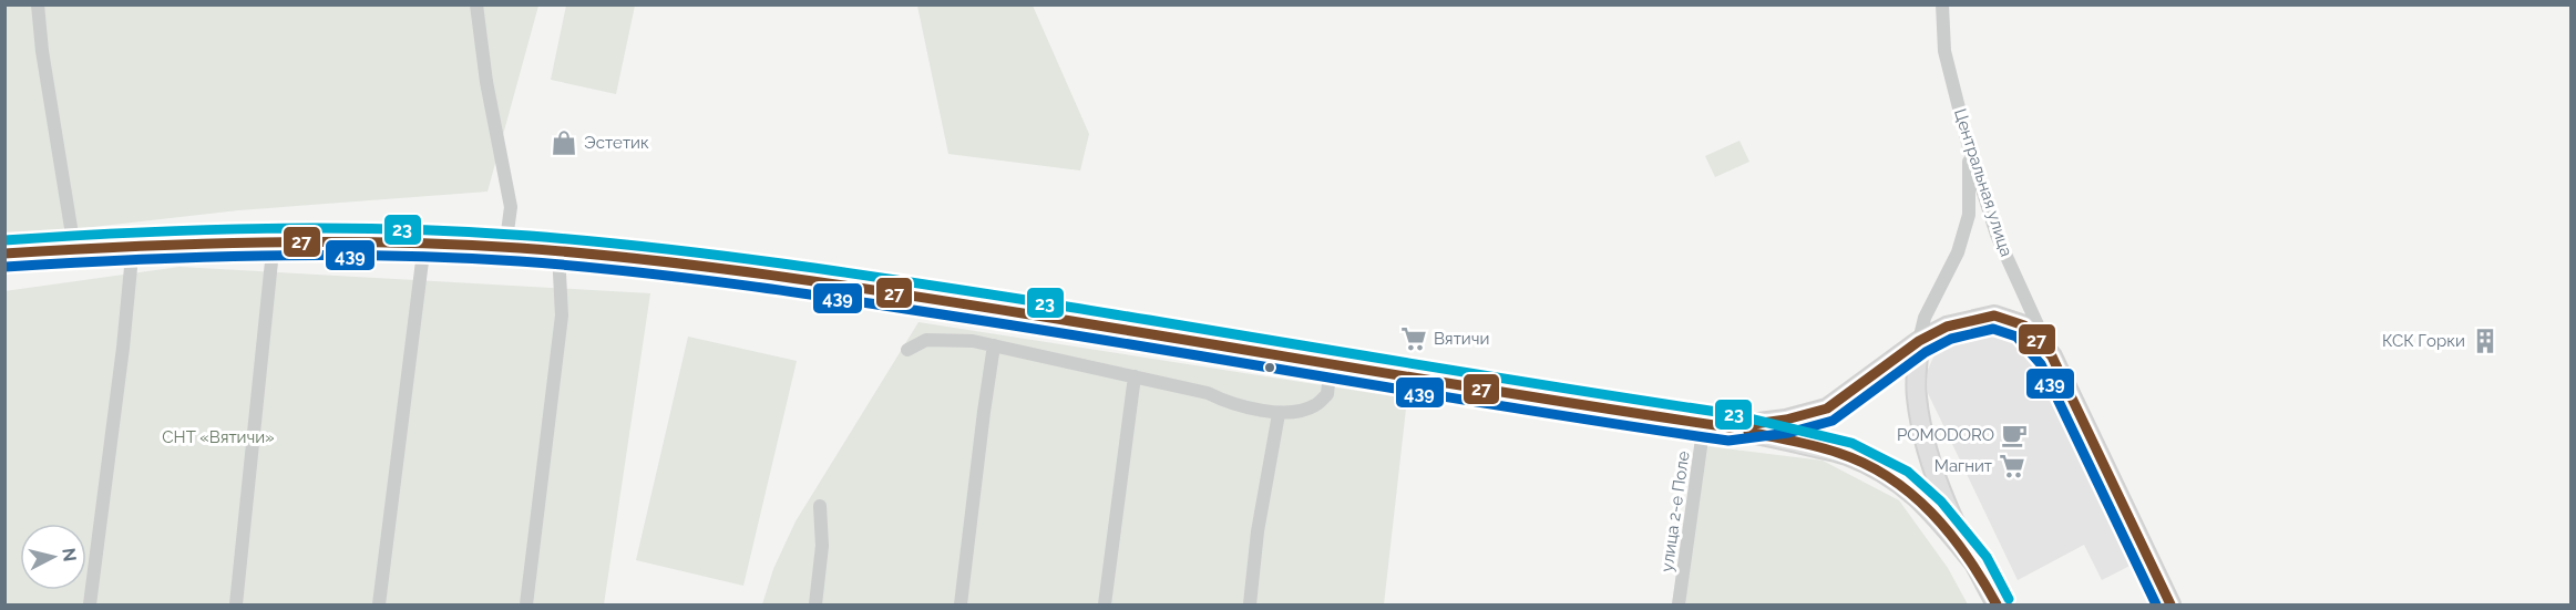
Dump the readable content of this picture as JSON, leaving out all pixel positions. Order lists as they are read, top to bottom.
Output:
{
  "streets": {
    "main road": ["Центральная улица"],
    "street": ["улица 2-е Поле"]
  },
  "parks": ["СНТ «Вятичи»"],
  "places": {
    "shop": ["Эстетик"],
    "supermarket": ["Вятичи", "Магнит"],
    "building": ["КСК Горки"],
    "cafe": ["POMODORO"]
  },
  "lines": ["transit line 23", "transit line 27", "transit line 439"],
  "north": "right"
}
